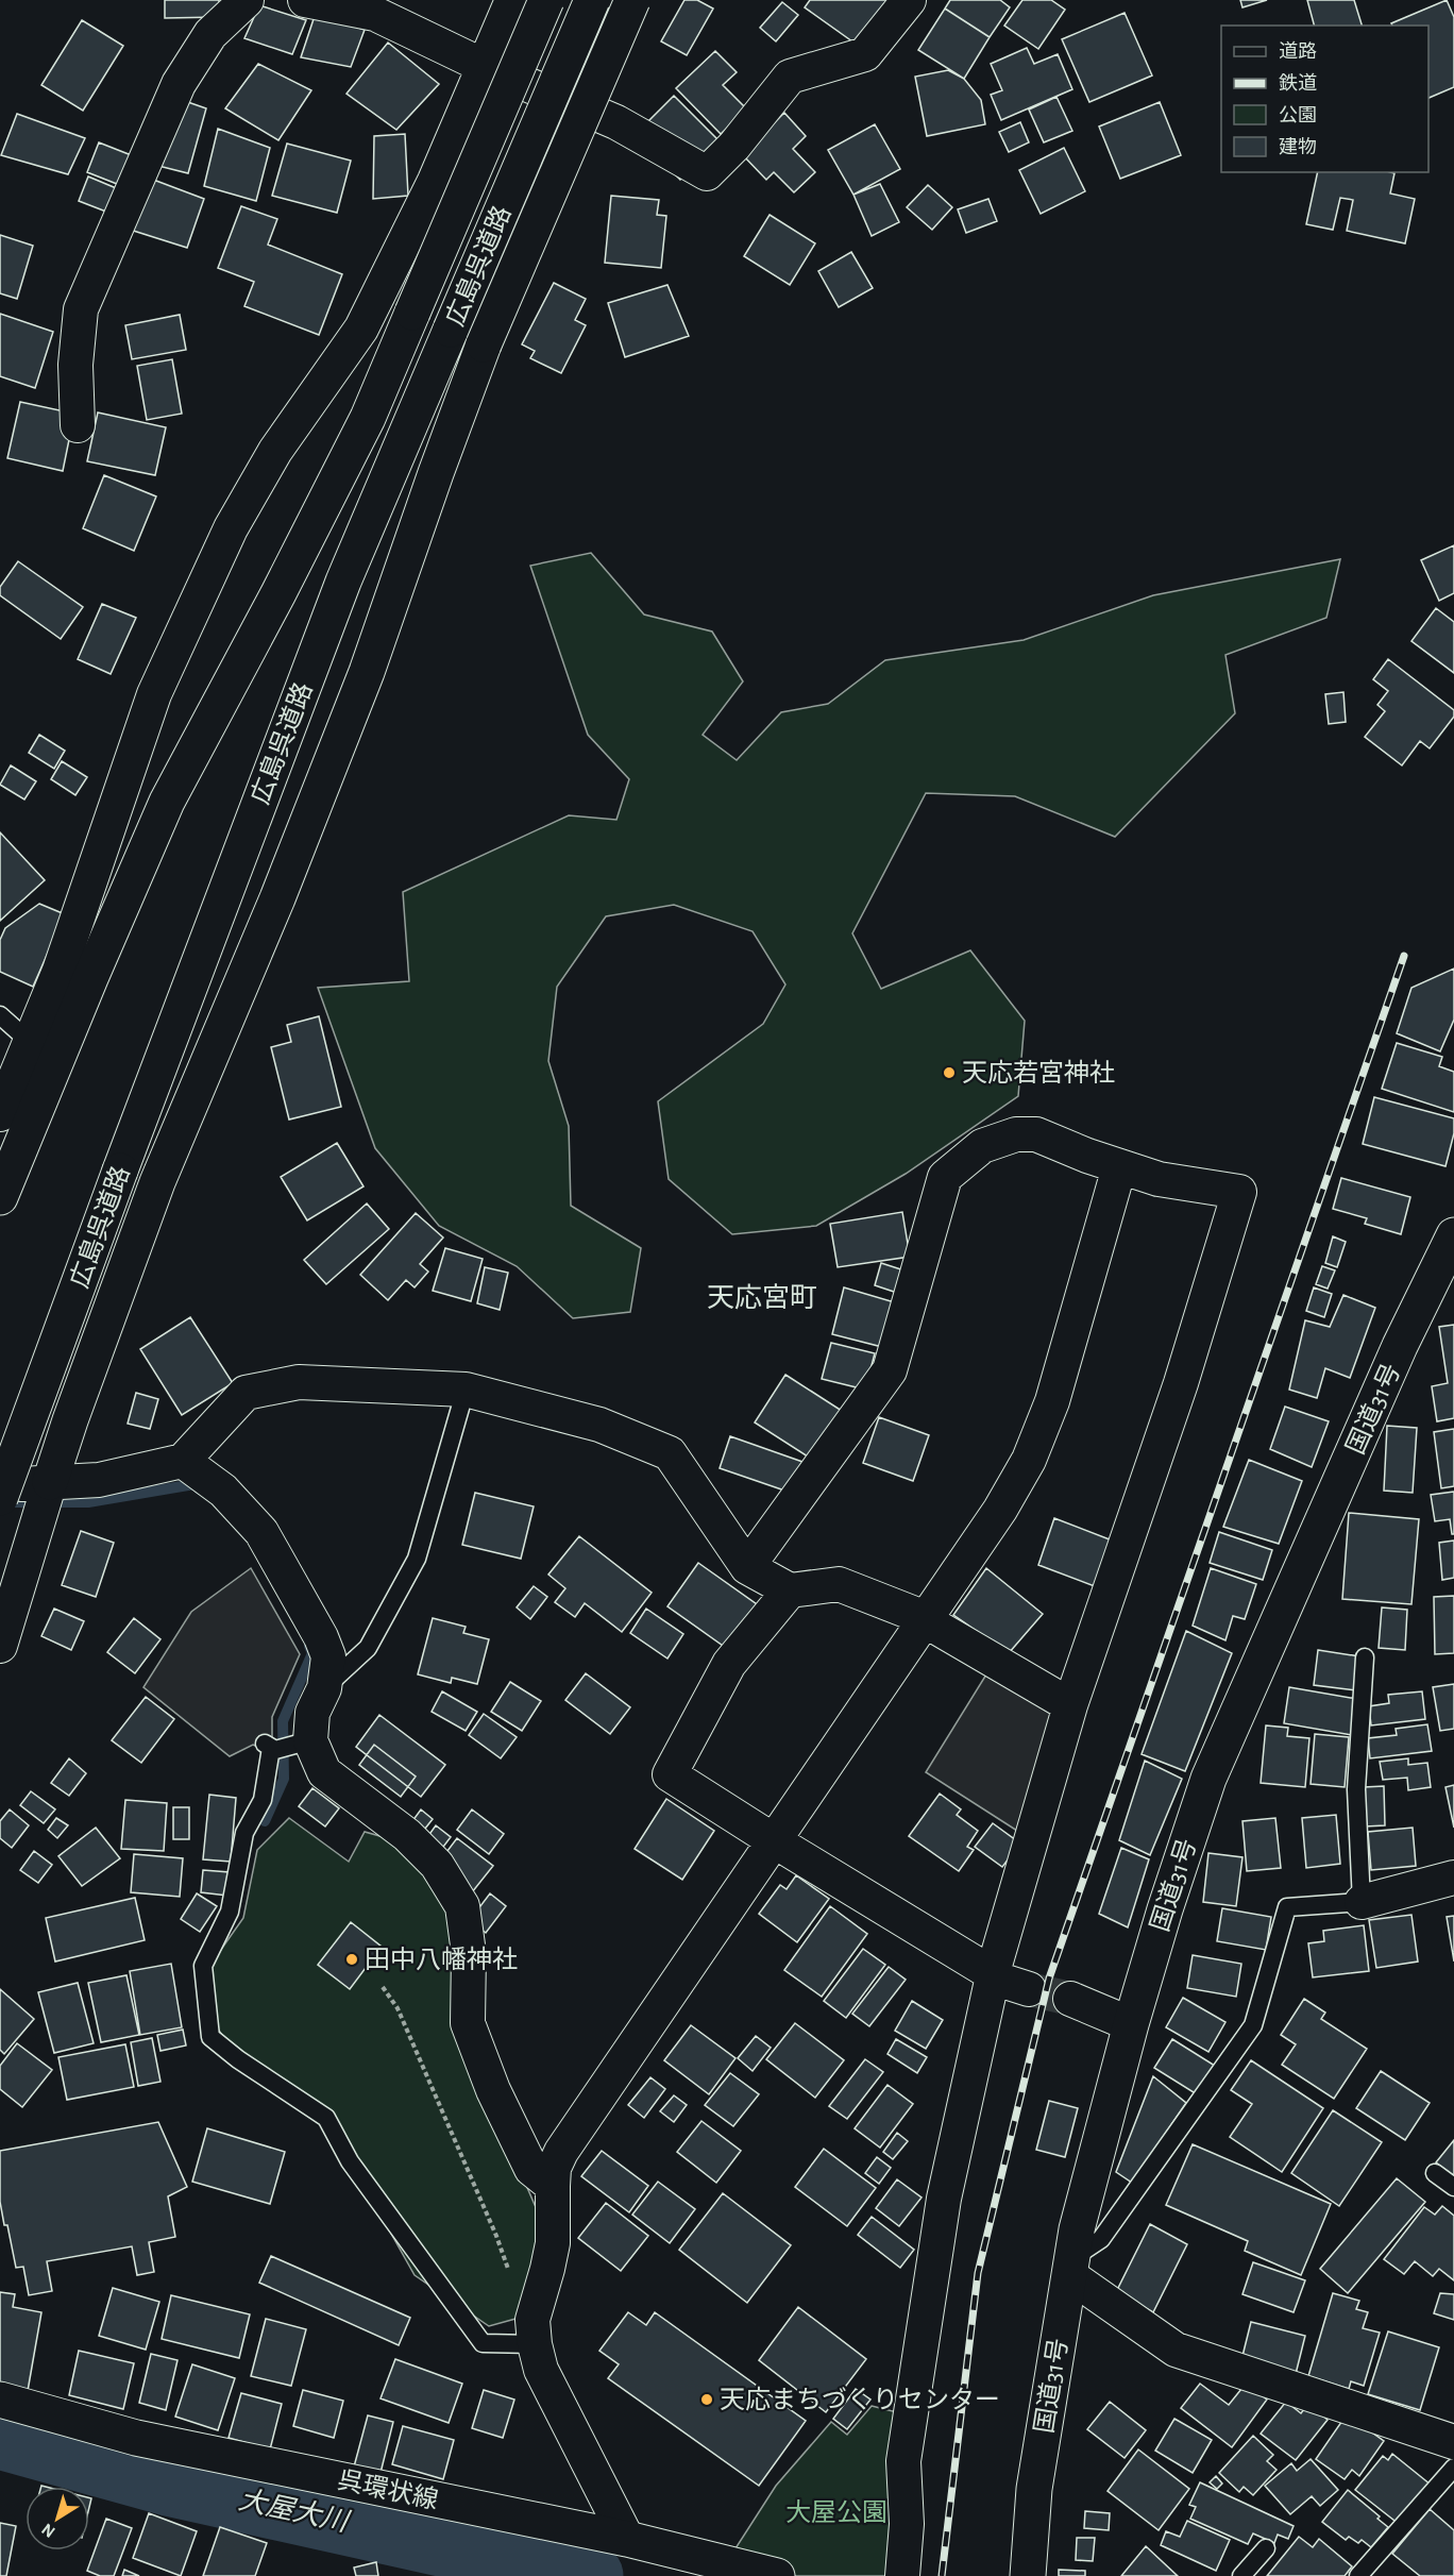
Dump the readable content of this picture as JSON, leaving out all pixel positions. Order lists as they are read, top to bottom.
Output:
{
  "streets": {
    "main road": ["広島呉道路", "国道31号", "呉環状線"]
  },
  "districts": ["天応宮町"],
  "water": ["大屋大川"],
  "parks": ["大屋公園"],
  "places": ["天応若宮神社", "田中八幡神社", "天応まちづくりセンター"],
  "legend": [
    "道路",
    "鉄道",
    "公園",
    "建物"
  ],
  "north": "bottom left"
}
